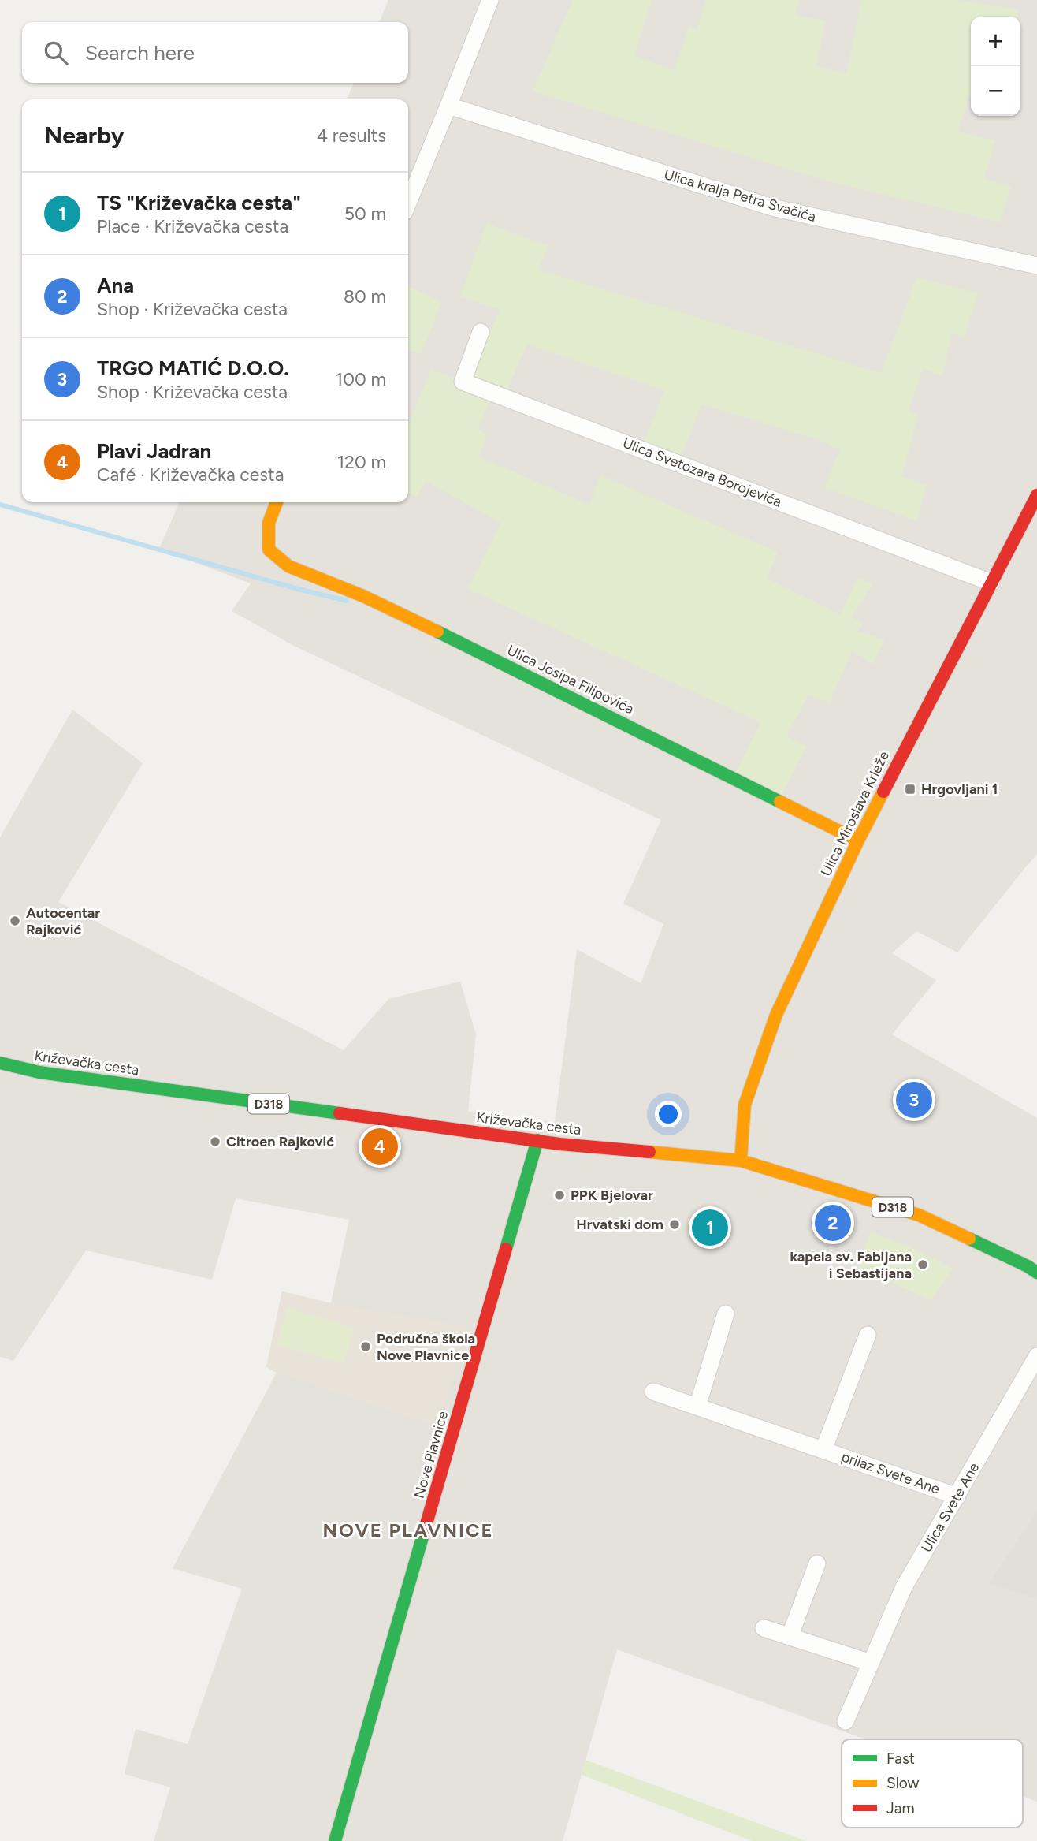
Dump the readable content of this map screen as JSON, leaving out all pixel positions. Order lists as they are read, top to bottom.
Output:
{
  "streets": {
    "main road": [
      "Ulica Josipa Filipovića",
      "Ulica Miroslava Krleže",
      "Križevačka cesta",
      "D318",
      "Nove Plavnice"
    ],
    "street": [
      "Ulica kralja Petra Svačića",
      "Ulica Svetozara Borojevića",
      "prilaz Svete Ane",
      "Ulica Svete Ane"
    ]
  },
  "crossings": [
    ["Ulica Svetozara Borojevića", "Ulica Miroslava Krleže"],
    ["Ulica Josipa Filipovića", "Ulica Miroslava Krleže"],
    ["Ulica Miroslava Krleže", "Križevačka cesta"],
    ["Križevačka cesta", "Nove Plavnice"],
    ["prilaz Svete Ane", "Ulica Svete Ane"]
  ],
  "districts": ["NOVE PLAVNICE"],
  "places": {
    "transit": ["Hrgovljani 1"],
    "other": [
      "Autocentar Rajković",
      "Citroen Rajković",
      "PPK Bjelovar",
      "Hrvatski dom",
      "kapela sv. Fabijana i Sebastijana",
      "Područna škola Nove Plavnice"
    ]
  },
  "legend": ["Fast", "Slow", "Jam"],
  "page": {
    "map_buttons": ["+", "−"],
    "search": "Search here",
    "heading": ["Nearby", "4 results"],
    "list": [
      {
        "mark": "1",
        "name": "TS \"Križevačka cesta\"",
        "note": "Place · Križevačka cesta",
        "value": "50 m"
      },
      {
        "mark": "2",
        "name": "Ana",
        "note": "Shop · Križevačka cesta",
        "value": "80 m"
      },
      {
        "mark": "3",
        "name": "TRGO MATIĆ D.O.O.",
        "note": "Shop · Križevačka cesta",
        "value": "100 m"
      },
      {
        "mark": "4",
        "name": "Plavi Jadran",
        "note": "Café · Križevačka cesta",
        "value": "120 m"
      }
    ],
    "pins": [
      "3",
      "4",
      "2",
      "1"
    ]
  }
}
